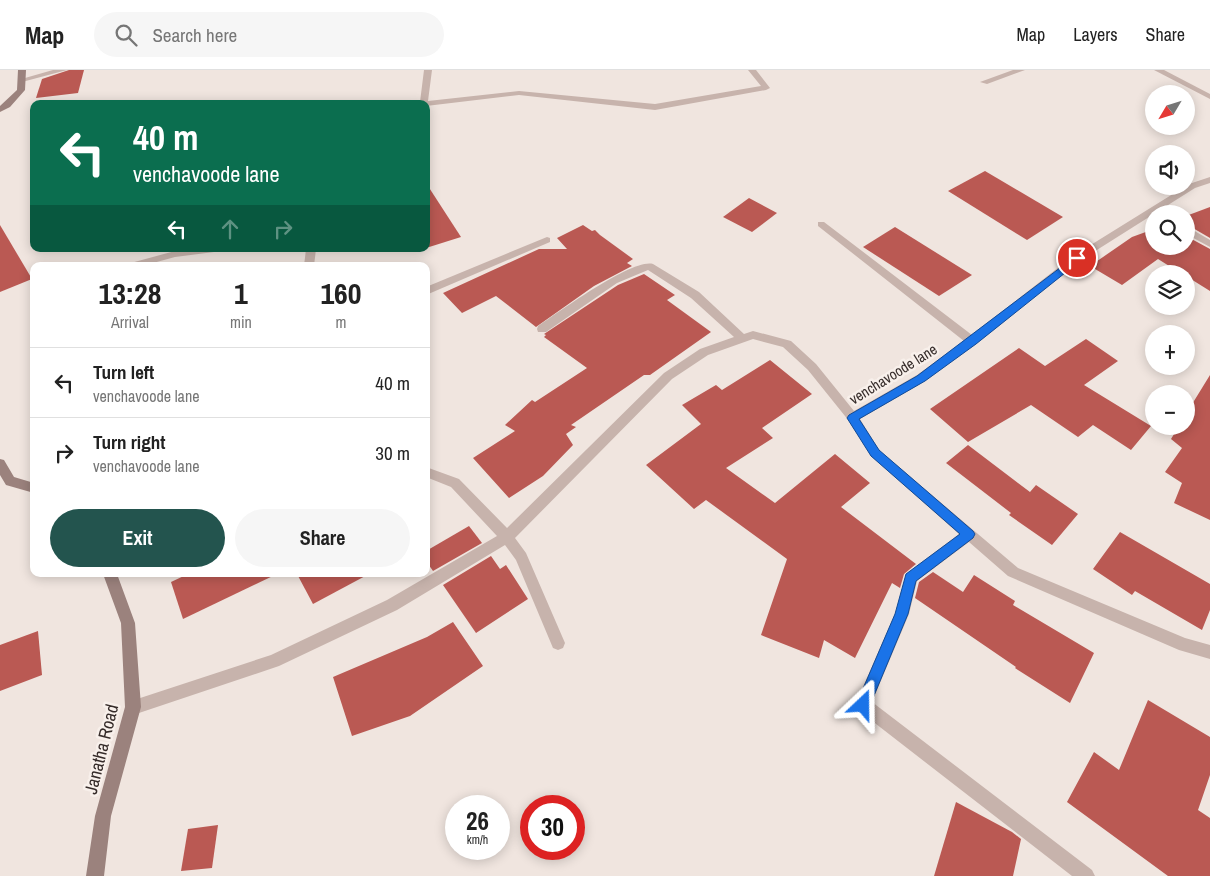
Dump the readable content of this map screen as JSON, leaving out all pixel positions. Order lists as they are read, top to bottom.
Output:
{
  "streets": {
    "street": ["venchavoode lane", "Janatha Road"]
  },
  "north": "bottom left",
  "page": {
    "header": "Map",
    "search": "Search here",
    "nav": ["Map", "Layers", "Share"],
    "map_buttons": ["+", "−"],
    "turn": ["40 m", "venchavoode lane"],
    "eta": [
      "13:28",
      "Arrival",
      "1",
      "min",
      "160",
      "m"
    ],
    "list": [
      {
        "name": "Turn left",
        "note": "venchavoode lane",
        "value": "40 m"
      },
      {
        "name": "Turn right",
        "note": "venchavoode lane",
        "value": "30 m"
      }
    ],
    "buttons": ["Exit", "Share"],
    "speed": "26 km/h",
    "limit": "30"
  }
}
